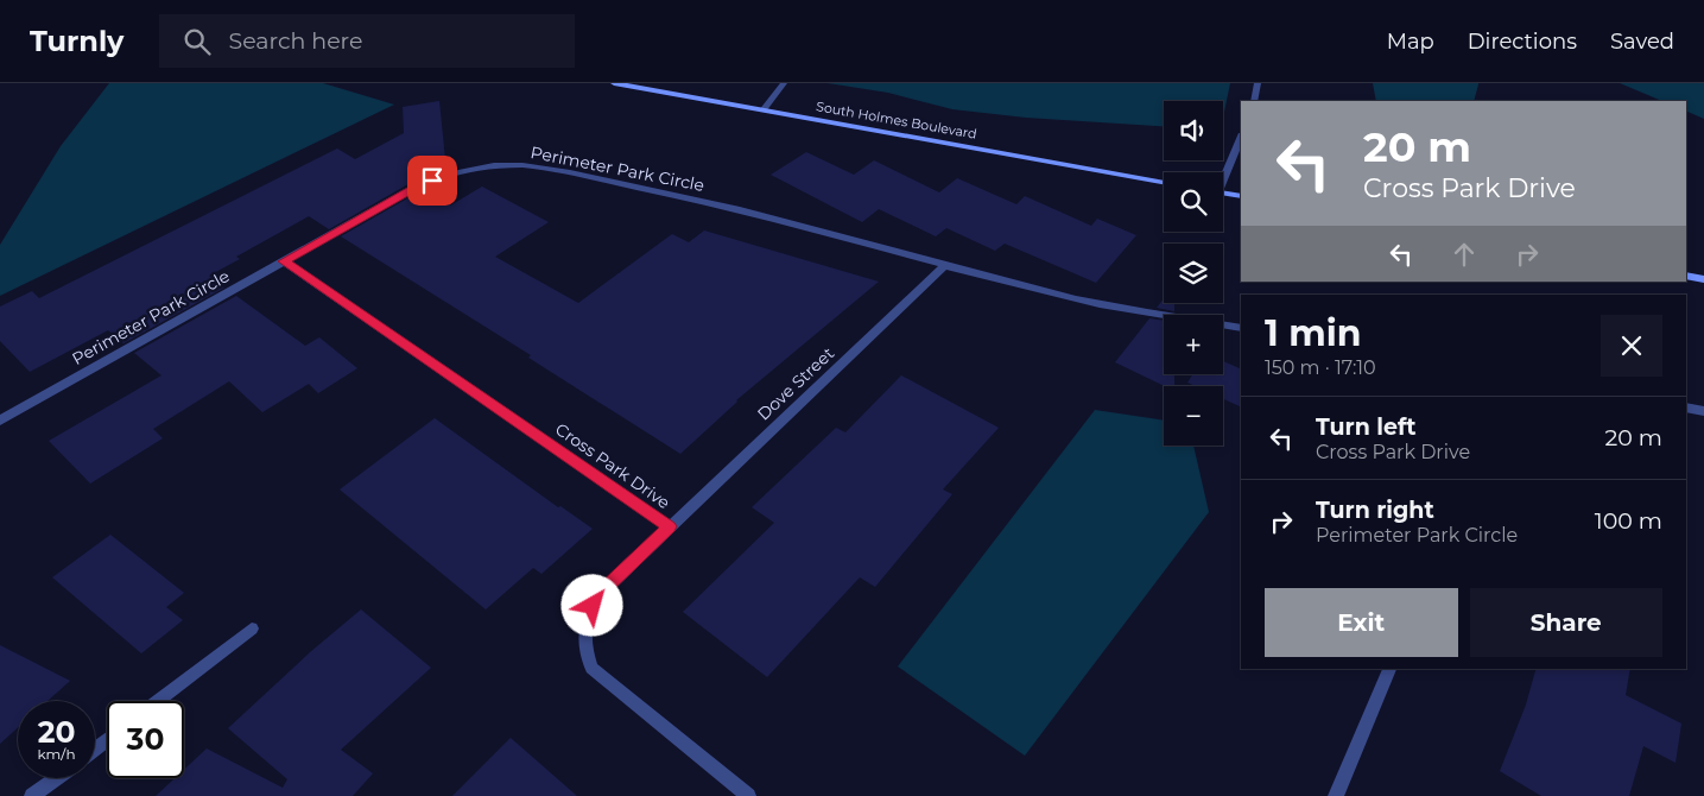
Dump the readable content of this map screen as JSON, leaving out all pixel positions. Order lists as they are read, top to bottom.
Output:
{
  "streets": {
    "main road": ["South Holmes Boulevard"],
    "street": ["Perimeter Park Circle", "Dove Street", "Cross Park Drive"]
  },
  "crossings": [
    ["Perimeter Park Circle", "Dove Street"],
    ["Perimeter Park Circle", "Cross Park Drive"],
    ["Dove Street", "Cross Park Drive"]
  ],
  "page": {
    "header": "Turnly",
    "search": "Search here",
    "nav": ["Map", "Directions", "Saved"],
    "map_buttons": ["+", "−"],
    "turn": ["20 m", "Cross Park Drive"],
    "heading": ["1 min", "150 m · 17:10"],
    "list": [
      {
        "name": "Turn left",
        "note": "Cross Park Drive",
        "value": "20 m"
      },
      {
        "name": "Turn right",
        "note": "Perimeter Park Circle",
        "value": "100 m"
      }
    ],
    "buttons": ["Exit", "Share"],
    "speed": "20 km/h",
    "limit": "30"
  }
}
